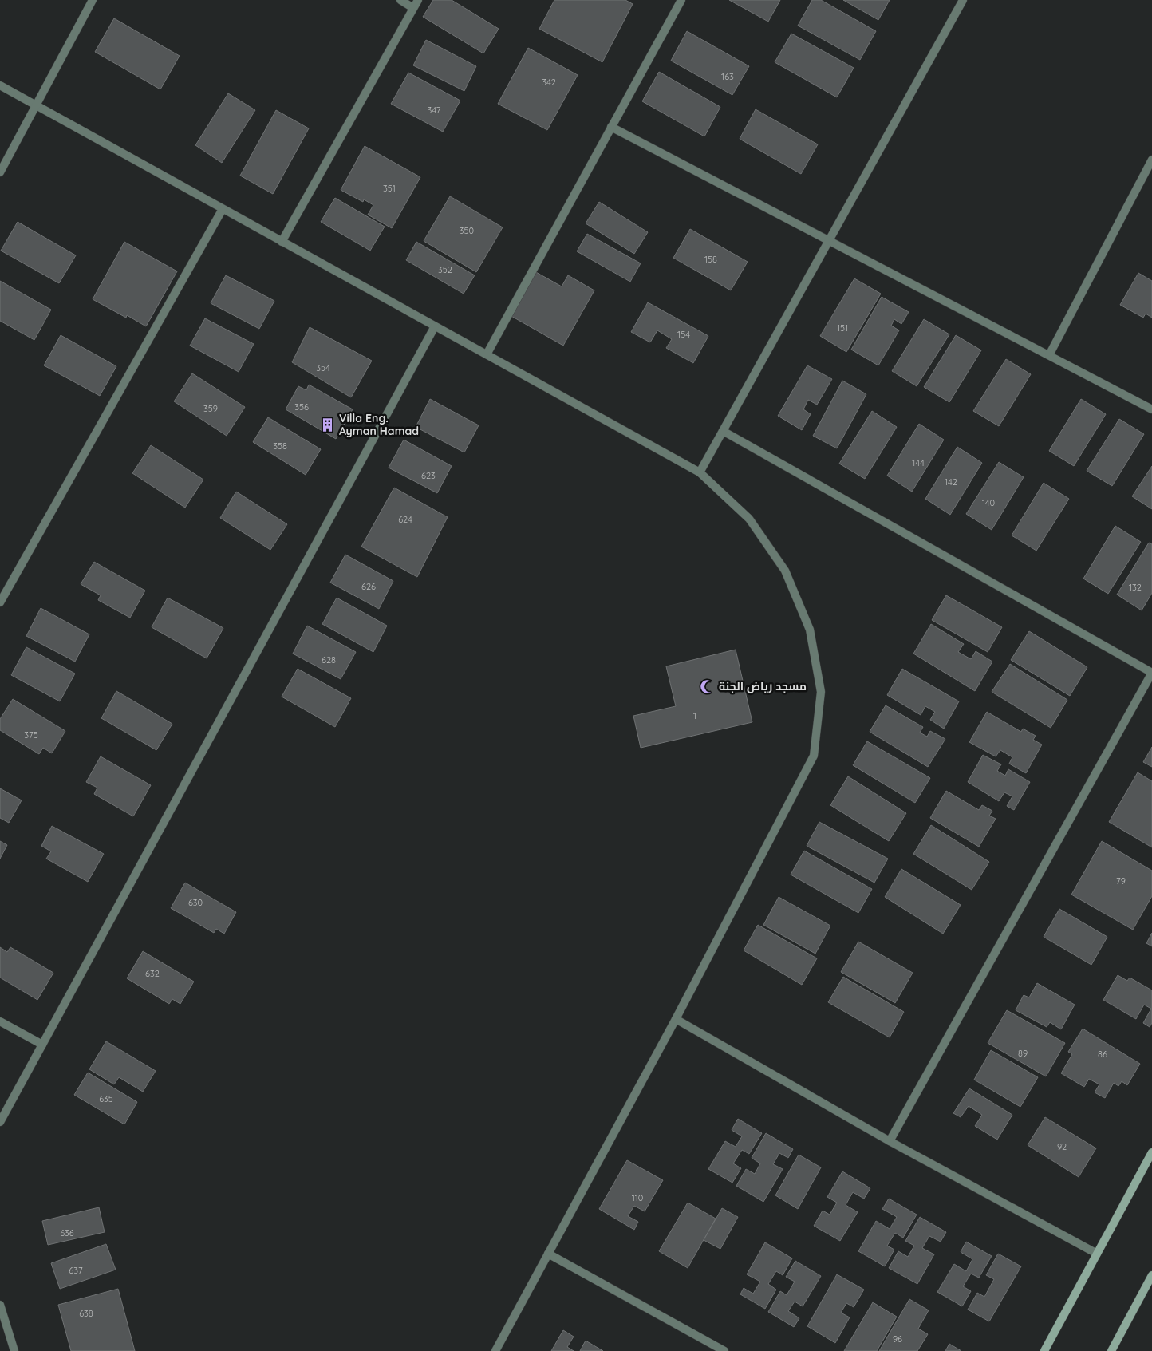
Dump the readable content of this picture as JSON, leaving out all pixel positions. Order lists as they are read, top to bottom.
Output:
{
  "places": {
    "building": ["Villa Eng. Ayman Hamad"],
    "mosque": ["مسجد رياض الجنة"]
  },
  "house_numbers": [
    "163",
    "342",
    "347",
    "351",
    "350",
    "158",
    "352",
    "151",
    "154",
    "354",
    "356",
    "359",
    "358",
    "144",
    "623",
    "142",
    "140",
    "624",
    "626",
    "132",
    "628",
    "1",
    "375",
    "79",
    "630",
    "632",
    "89",
    "86",
    "635",
    "92",
    "110",
    "636",
    "637",
    "638",
    "96"
  ]
}
